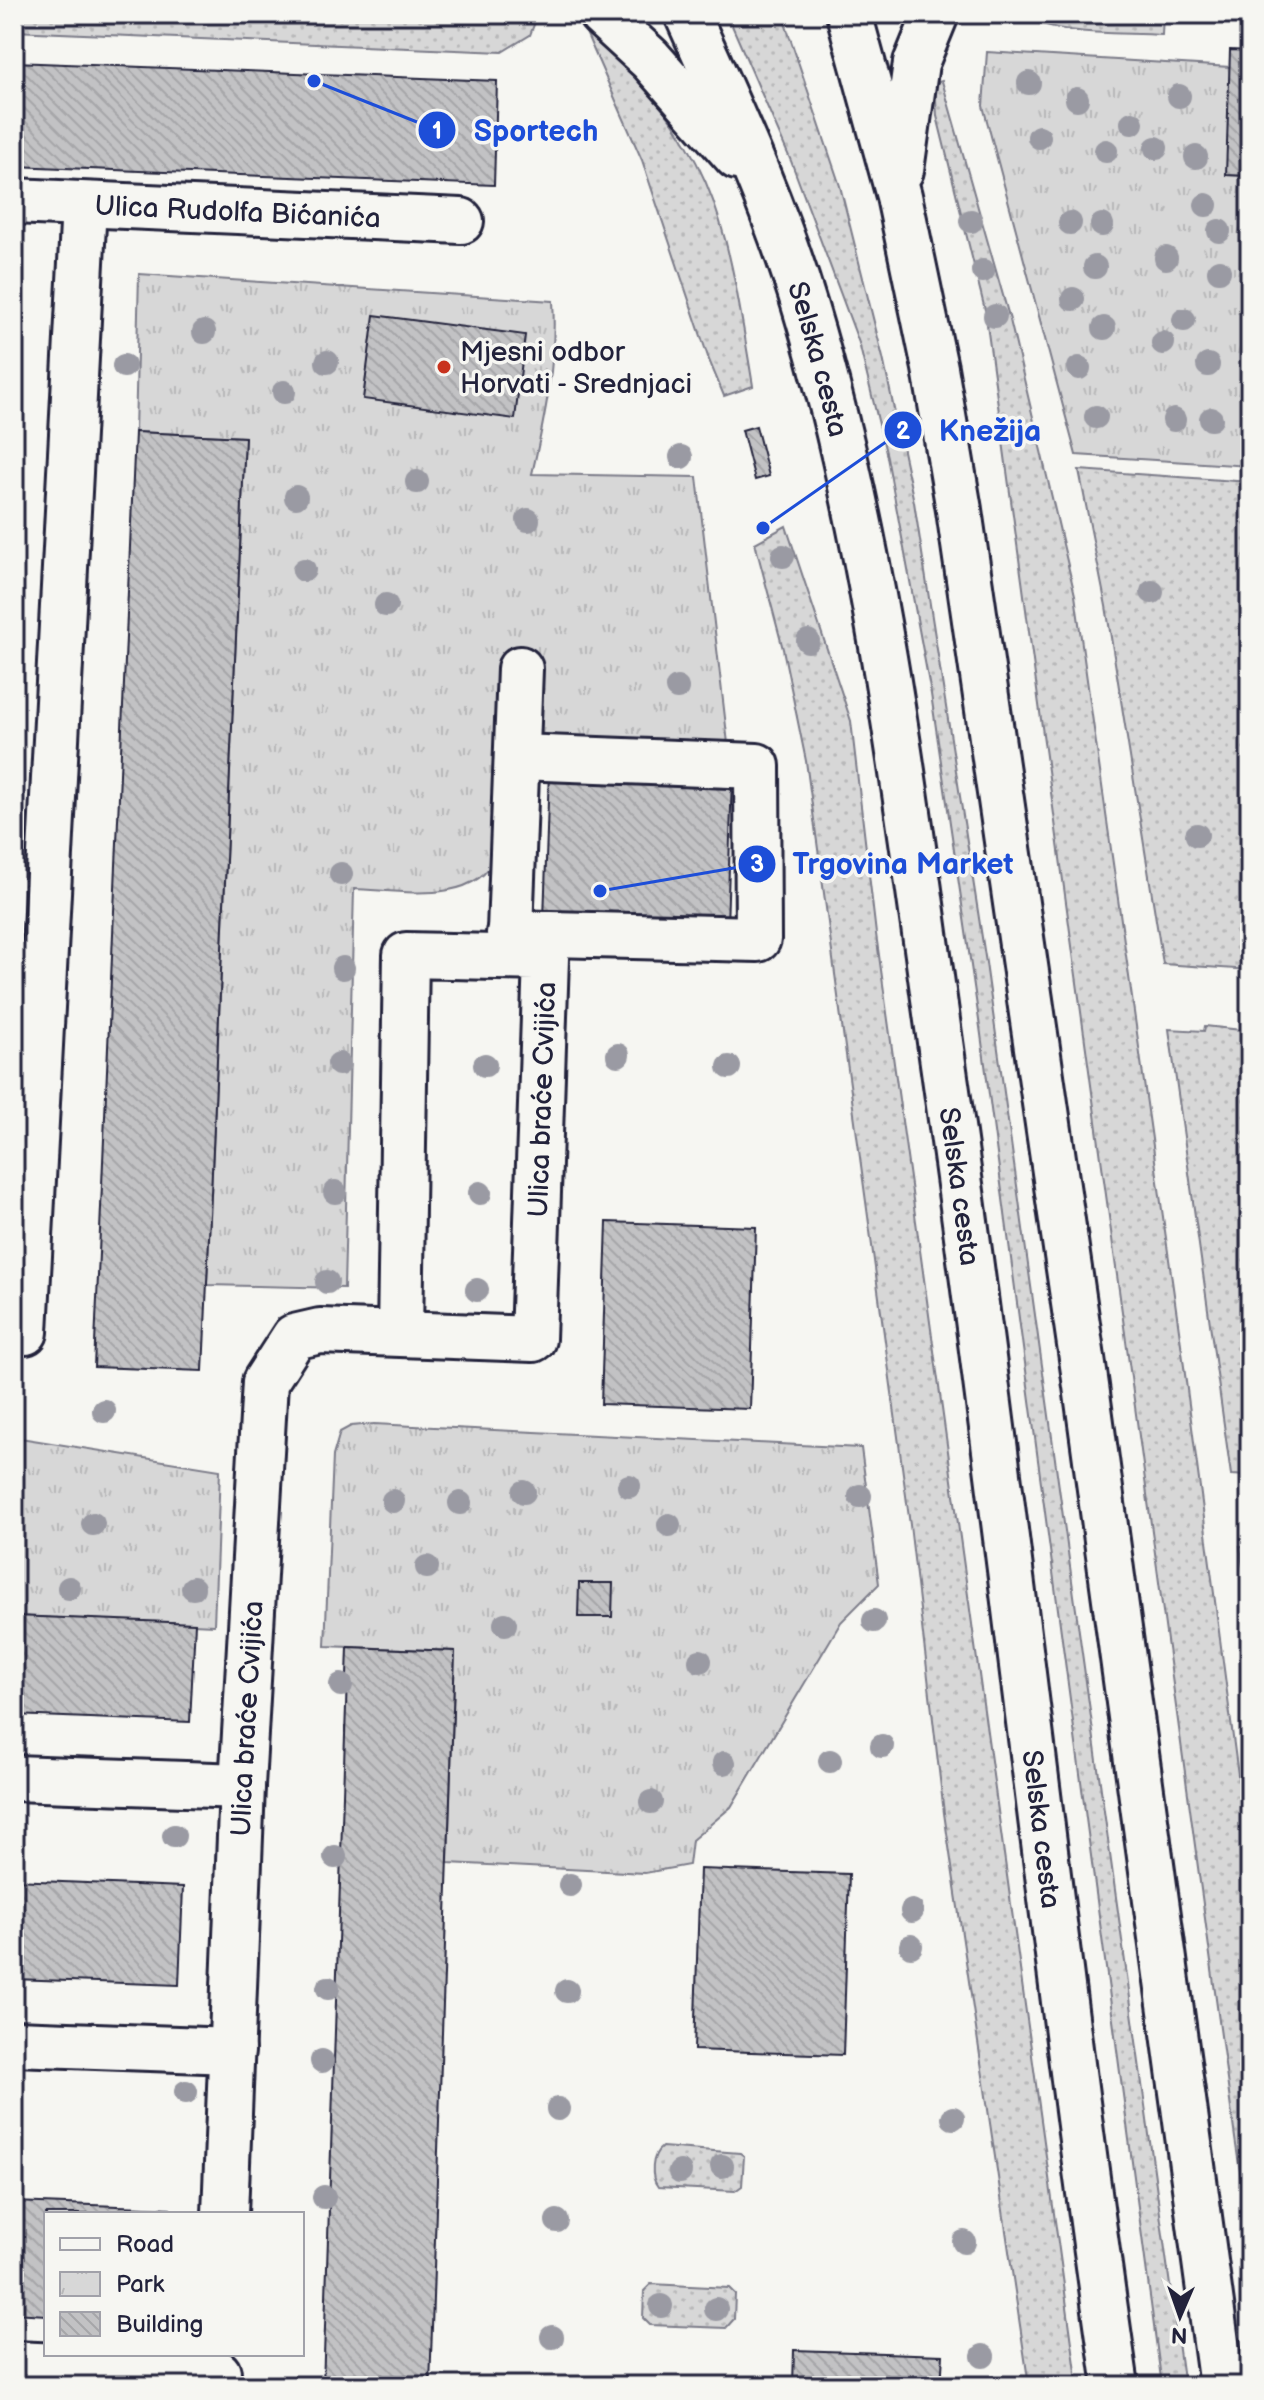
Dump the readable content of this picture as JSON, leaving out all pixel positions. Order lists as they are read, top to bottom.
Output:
{
  "streets": {
    "main road": ["Ulica Rudolfa Bićanića", "Selska cesta", "Ulica braće Cvijića"]
  },
  "places": [
    "Sportech",
    "Mjesni odbor Horvati - Srednjaci",
    "Knežija",
    "Trgovina Market"
  ],
  "legend": ["Road", "Park", "Building"],
  "north": "bottom"
}
